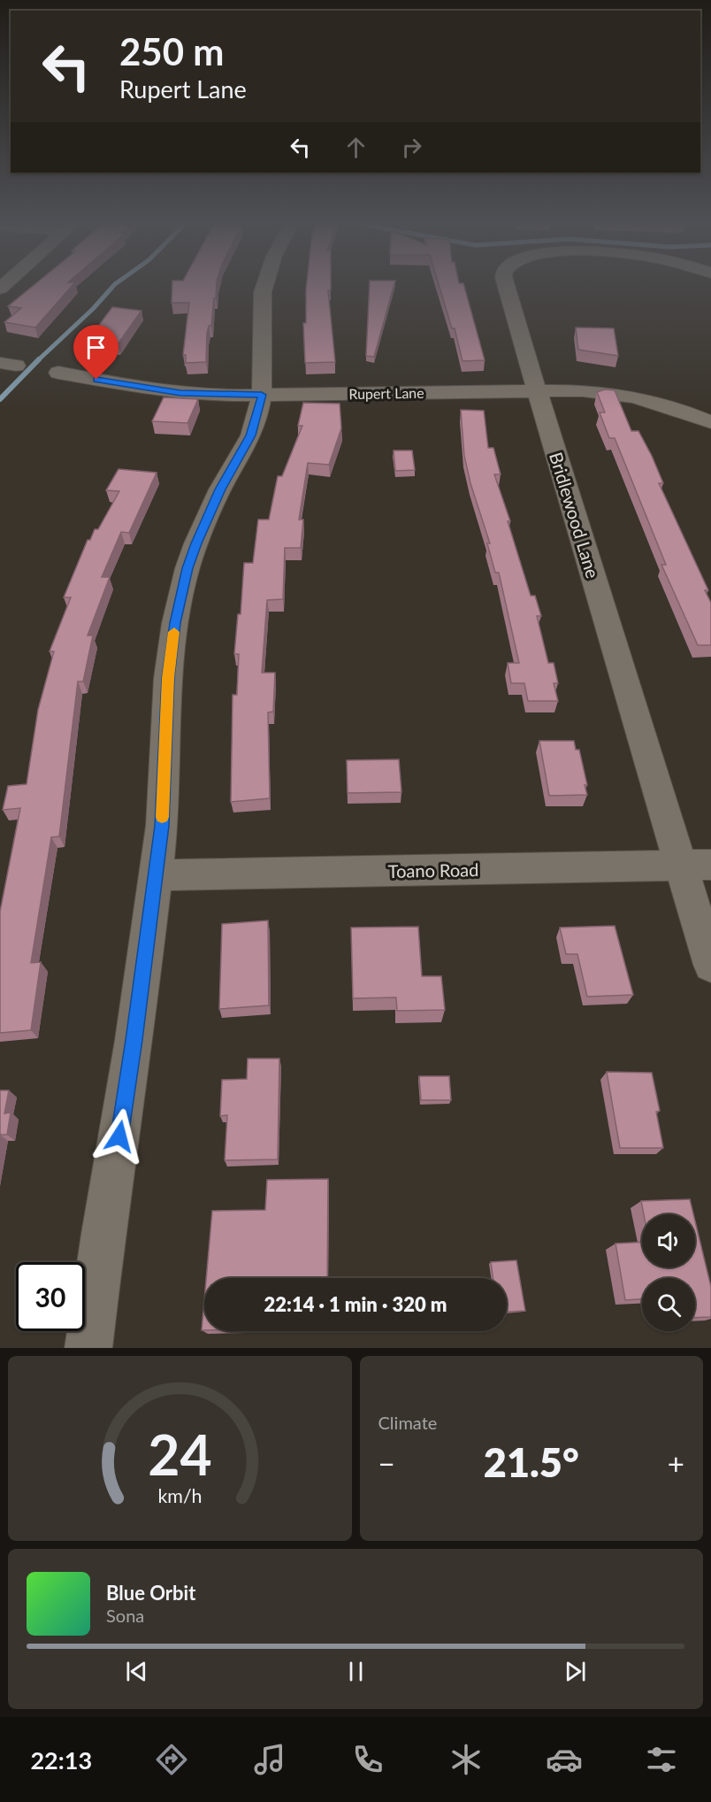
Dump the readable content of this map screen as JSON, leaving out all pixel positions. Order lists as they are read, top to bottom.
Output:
{
  "streets": {
    "street": ["Rupert Lane", "Bridlewood Lane", "Toano Road"]
  },
  "crossings": [
    ["Rupert Lane", "Bridlewood Lane"],
    ["Bridlewood Lane", "Toano Road"]
  ],
  "page": {
    "turn": ["250 m", "Rupert Lane"],
    "limit": "30",
    "trip": "22:14 · 1 min · 320 m",
    "tile": "Climate",
    "heat": ["−", "21.5°", "+"],
    "song": ["Blue Orbit", "Sona"],
    "tabs": "22:13",
    "gauge": ["24", "km/h"]
  }
}
